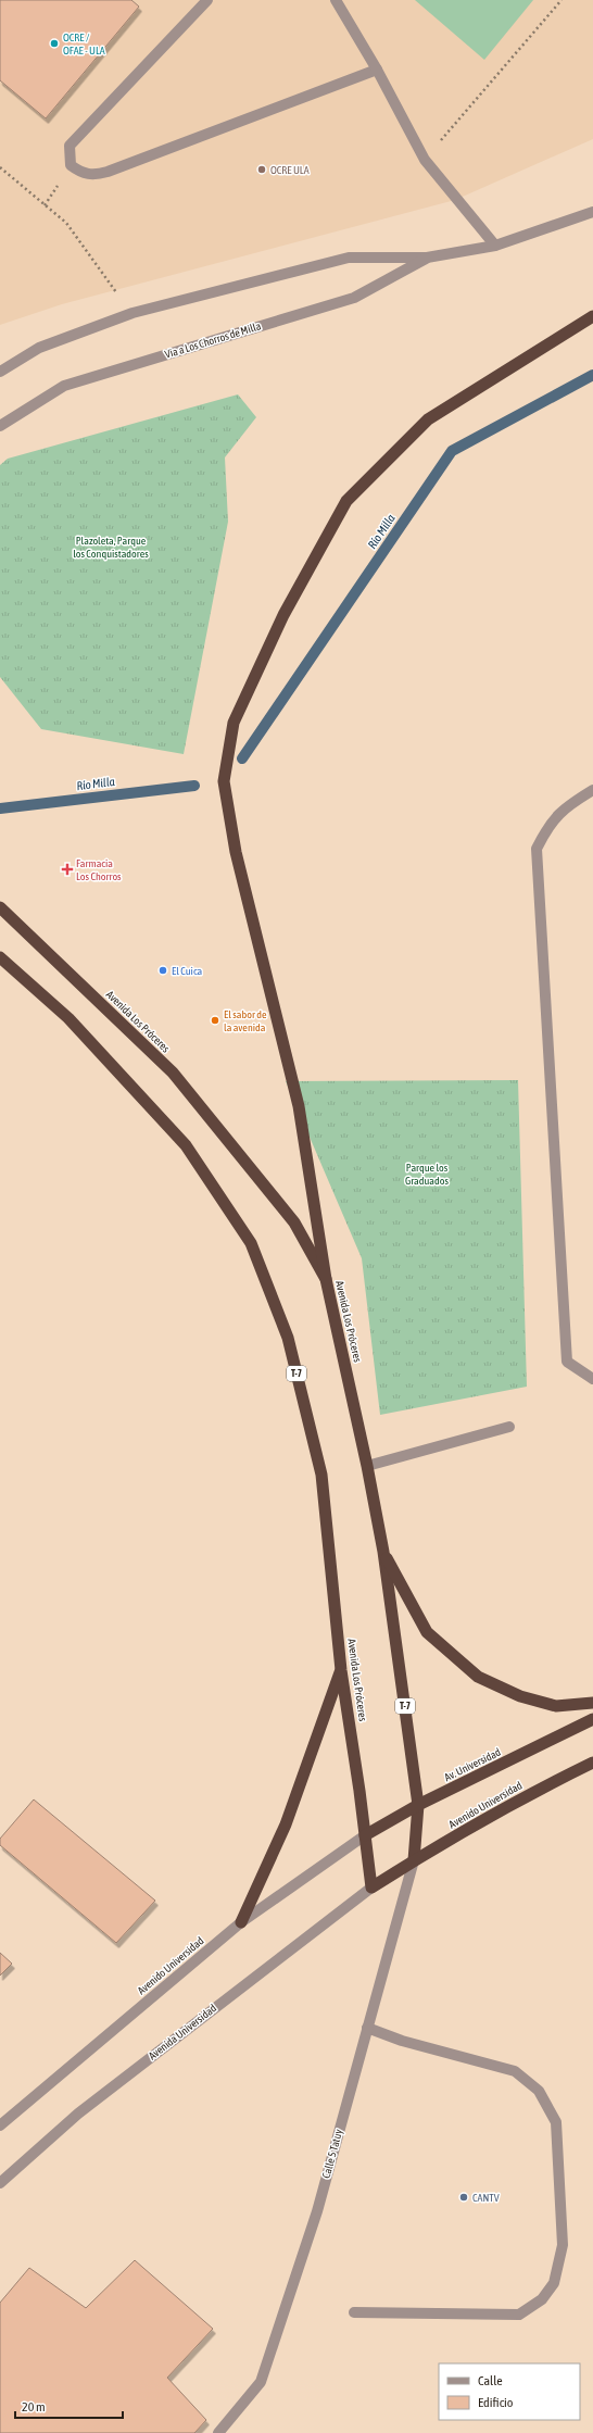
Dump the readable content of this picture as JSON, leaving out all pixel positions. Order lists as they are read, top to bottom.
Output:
{
  "streets": {
    "highway": [
      "Avenida Los Próceres",
      "T-7",
      "Av. Universidad",
      "Avenido Universidad"
    ],
    "street": ["Via a Los Chorros de Milla", "Avenida Universidad", "Calle 5 Tatuy"]
  },
  "crossings": [
    ["Avenida Los Próceres", "Av. Universidad"],
    ["Avenida Los Próceres", "Avenido Universidad"],
    ["Avenida Los Próceres", "Avenida Universidad"],
    ["Avenida Los Próceres", "Calle 5 Tatuy"],
    ["Av. Universidad", "Avenido Universidad"],
    ["Avenido Universidad", "Avenida Universidad"],
    ["Avenido Universidad", "Calle 5 Tatuy"]
  ],
  "water": ["Río Milla"],
  "parks": ["Plazoleta, Parque los Conquistadores", "Parque los Graduados"],
  "places": {
    "other": [
      "OCRE / OFAE - ULA",
      "OCRE ULA",
      "El Cuica",
      "El sabor de la avenida",
      "CANTV"
    ],
    "health": ["Farmacia Los Chorros"]
  },
  "legend": ["Calle", "Edificio"],
  "scale_bar": "20 m"
}
